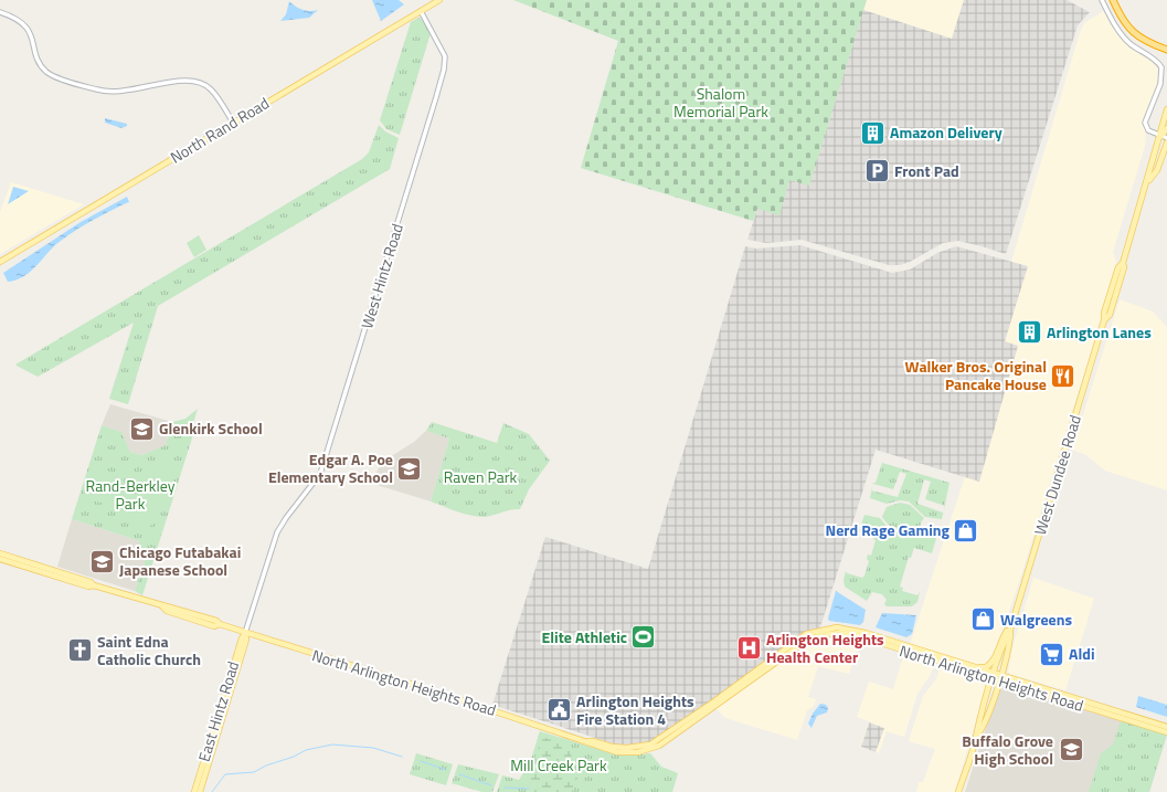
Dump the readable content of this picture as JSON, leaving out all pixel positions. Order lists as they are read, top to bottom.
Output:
{
  "streets": {
    "main road": [
      "North Rand Road",
      "West Dundee Road",
      "North Arlington Heights Road",
      "East Hintz Road"
    ],
    "street": ["West Hintz Road"]
  },
  "crossings": [
    ["North Rand Road", "West Hintz Road"],
    ["West Hintz Road", "East Hintz Road"],
    ["West Dundee Road", "North Arlington Heights Road"],
    ["North Arlington Heights Road", "East Hintz Road"]
  ],
  "parks": [
    "Shalom Memorial Park",
    "Raven Park",
    "Rand-Berkley Park",
    "Mill Creek Park"
  ],
  "places": {
    "building": ["Amazon Delivery", "Arlington Lanes"],
    "parking": ["Front Pad"],
    "restaurant": ["Walker Bros. Original Pancake House"],
    "school or university": [
      "Glenkirk School",
      "Edgar A. Poe Elementary School",
      "Chicago Futabakai Japanese School",
      "Buffalo Grove High School"
    ],
    "shop": ["Nerd Rage Gaming", "Walgreens"],
    "sports": ["Elite Athletic"],
    "hospital": ["Arlington Heights Health Center"],
    "church": ["Saint Edna Catholic Church"],
    "supermarket": ["Aldi"],
    "public building": ["Arlington Heights Fire Station 4"]
  }
}
